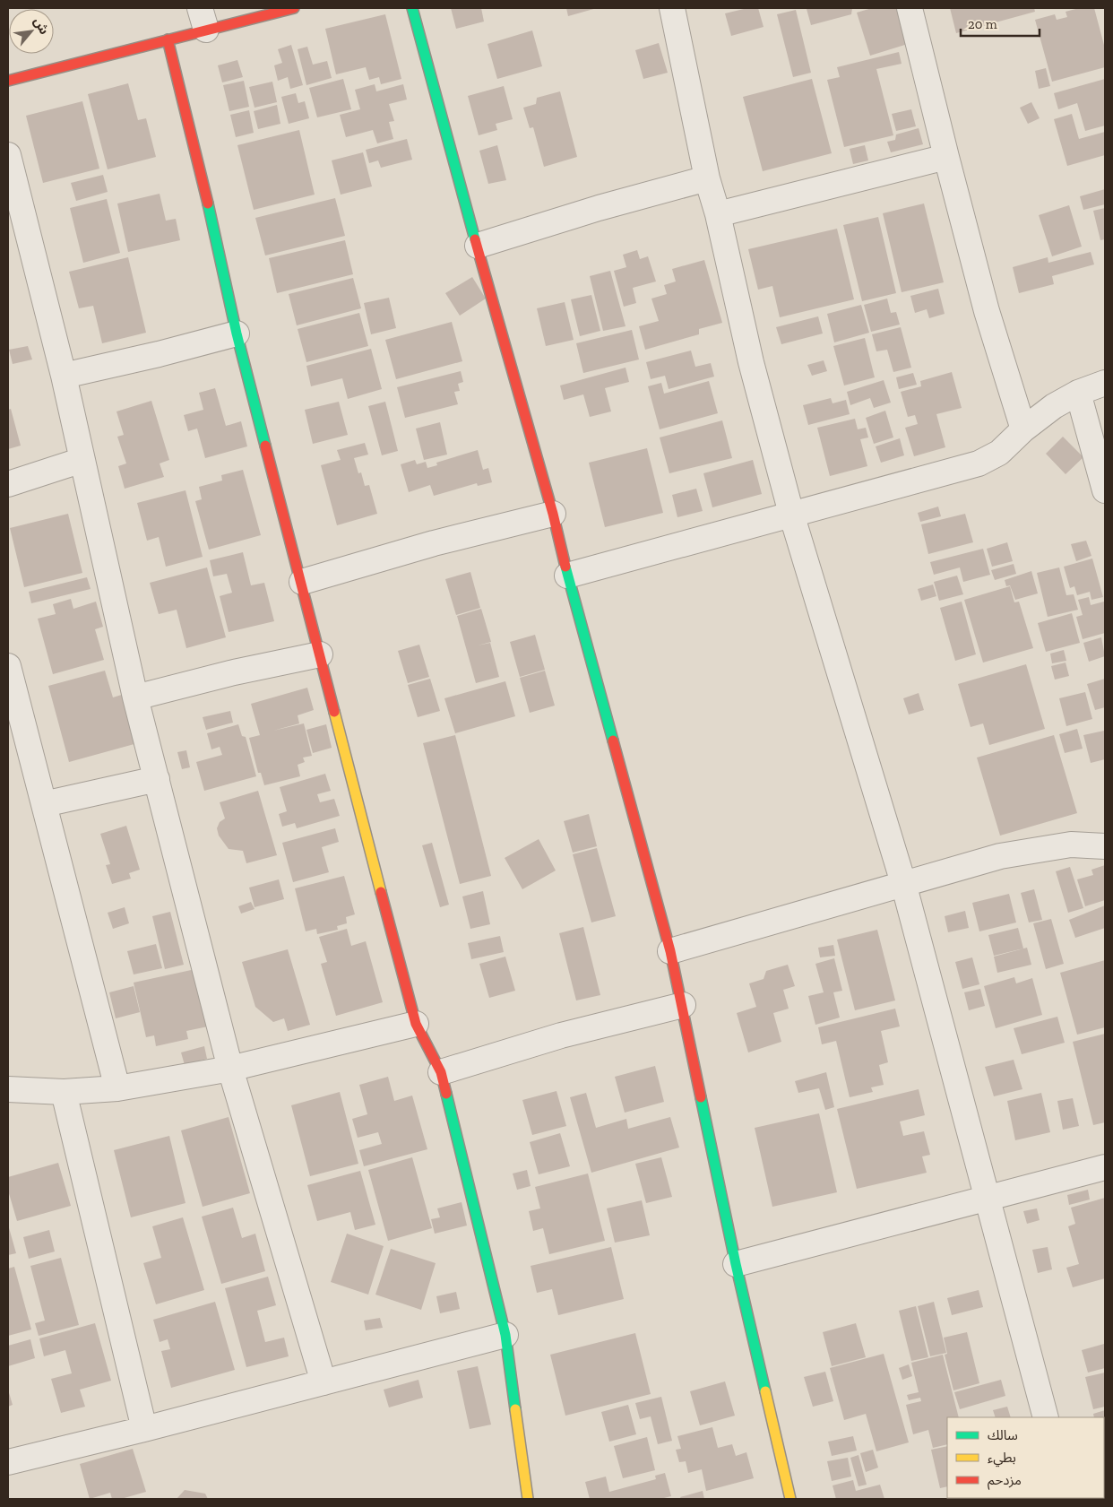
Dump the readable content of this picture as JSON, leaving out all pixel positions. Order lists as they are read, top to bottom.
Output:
{
  "legend": ["سالك", "بطيء", "مزدحم"],
  "scale_bar": "20 m",
  "north": "top right"
}
